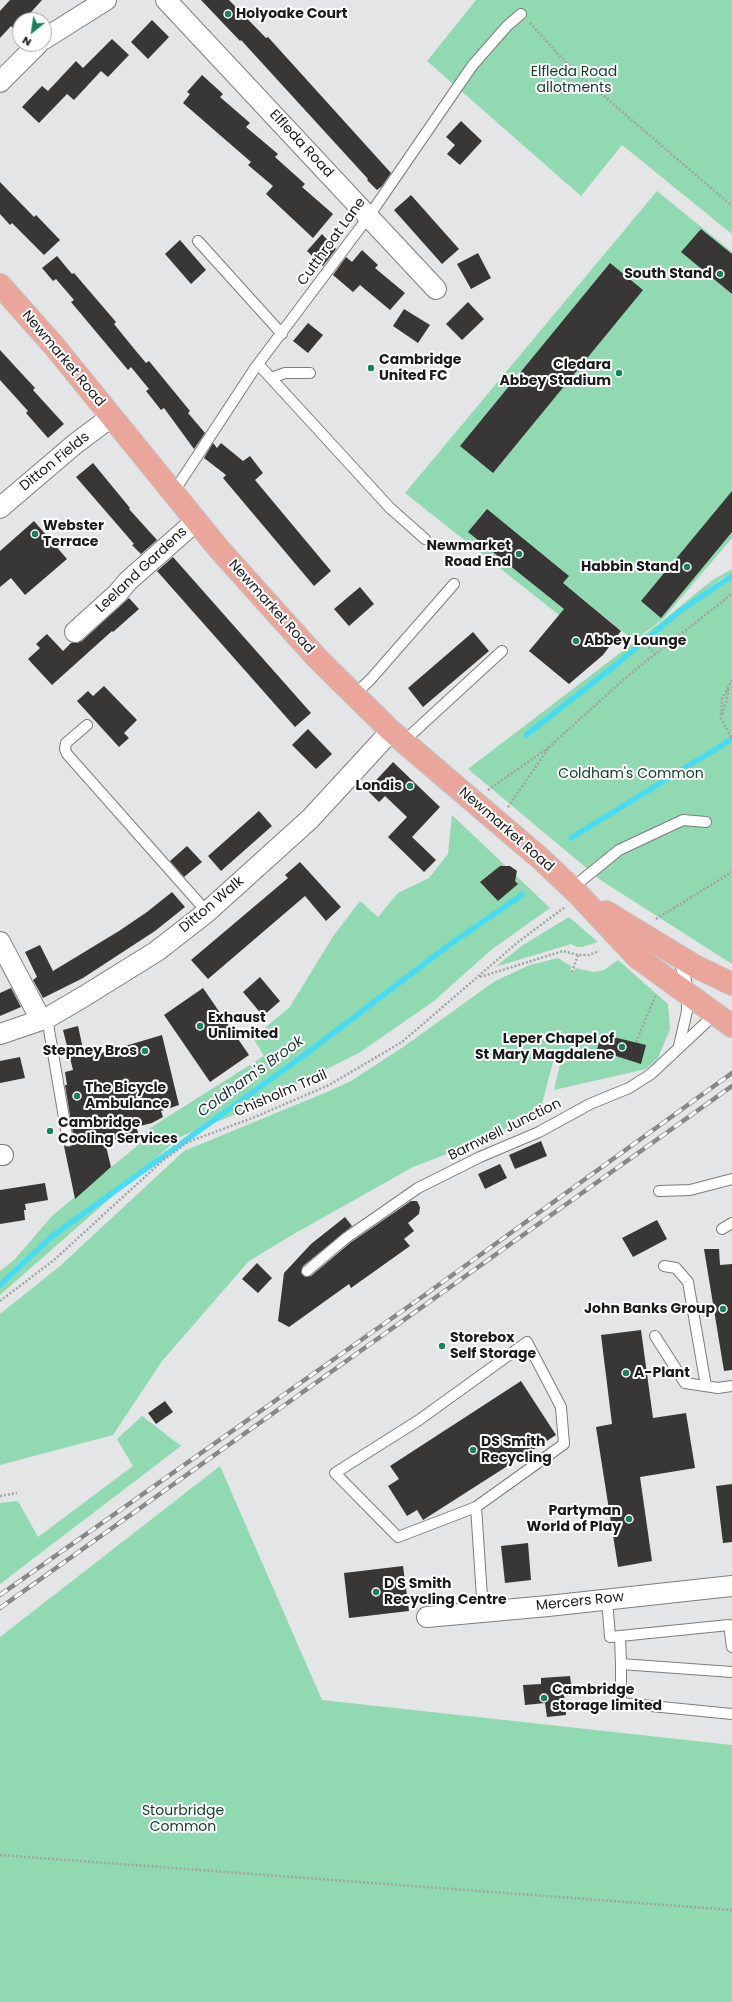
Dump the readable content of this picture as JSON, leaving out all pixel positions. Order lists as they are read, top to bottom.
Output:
{
  "streets": {
    "main road": ["Newmarket Road"],
    "street": [
      "Elfleda Road",
      "Ditton Fields",
      "Leeland Gardens",
      "Ditton Walk",
      "Mercers Row"
    ],
    "lane": ["Cutthroat Lane", "Barnwell Junction"],
    "path": ["Chisholm Trail"]
  },
  "crossings": [
    ["Elfleda Road", "Cutthroat Lane"],
    ["Cutthroat Lane", "Newmarket Road"],
    ["Newmarket Road", "Ditton Fields"],
    ["Newmarket Road", "Leeland Gardens"],
    ["Newmarket Road", "Ditton Walk"],
    ["Newmarket Road", "Chisholm Trail"],
    ["Newmarket Road", "Barnwell Junction"]
  ],
  "water": ["Coldham's Brook"],
  "parks": ["Elfleda Road allotments", "Coldham's Common", "Stourbridge Common"],
  "places": [
    "Holyoake Court",
    "South Stand",
    "Cambridge United FC",
    "Cledara Abbey Stadium",
    "Webster Terrace",
    "Newmarket Road End",
    "Habbin Stand",
    "Abbey Lounge",
    "Londis",
    "Exhaust Unlimited",
    "Leper Chapel of St Mary Magdalene",
    "Stepney Bros",
    "The Bicycle Ambulance",
    "Cambridge Cooling Services",
    "John Banks Group",
    "Storebox Self Storage",
    "A-Plant",
    "DS Smith Recycling",
    "Partyman World of Play",
    "D S Smith Recycling Centre",
    "Cambridge storage limited"
  ],
  "north": "bottom left"
}
